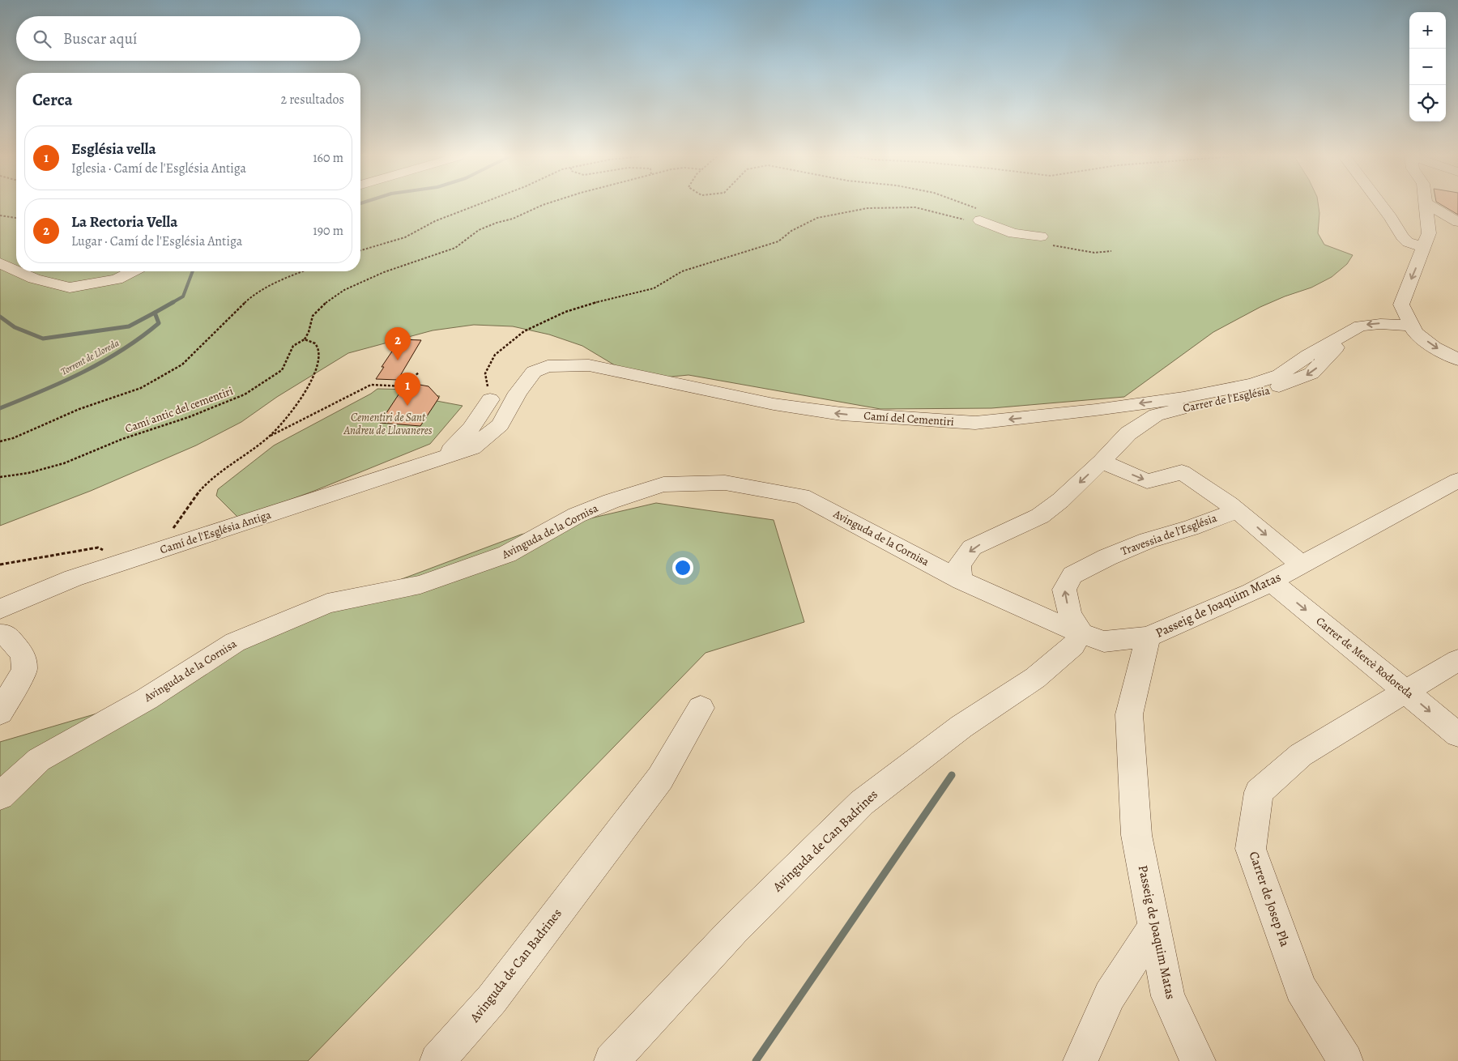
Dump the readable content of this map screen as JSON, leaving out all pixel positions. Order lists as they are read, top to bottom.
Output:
{
  "streets": {
    "street": [
      "Carrer de l'Església",
      "Camí del Cementiri",
      "Avinguda de la Cornisa",
      "Camí de l'Església Antiga",
      "Travessia de l'Església",
      "Passeig de Joaquim Matas",
      "Carrer de Mercè Rodoreda",
      "Avinguda de Can Badrines",
      "Carrer de Josep Pla"
    ],
    "path": ["Camí antic del cementiri"]
  },
  "crossings": [
    ["Carrer de l'Església", "Camí del Cementiri"],
    ["Carrer de l'Església", "Avinguda de la Cornisa"],
    ["Camí del Cementiri", "Camí de l'Església Antiga"],
    ["Avinguda de la Cornisa", "Travessia de l'Església"],
    ["Avinguda de la Cornisa", "Passeig de Joaquim Matas"],
    ["Avinguda de la Cornisa", "Avinguda de Can Badrines"],
    ["Travessia de l'Església", "Avinguda de Can Badrines"],
    ["Passeig de Joaquim Matas", "Carrer de Mercè Rodoreda"],
    ["Carrer de Mercè Rodoreda", "Carrer de Josep Pla"]
  ],
  "one_way": [
    "Carrer de l'Església",
    "Camí del Cementiri",
    "Travessia de l'Església",
    "Carrer de Mercè Rodoreda"
  ],
  "water": ["Torrent de Lloreda"],
  "parks": ["Cementiri de Sant Andreu de Llavaneres"],
  "page": {
    "map_buttons": ["+", "−"],
    "search": "Buscar aquí",
    "heading": ["Cerca", "2 resultados"],
    "list": [
      {
        "mark": "1",
        "name": "Església vella",
        "note": "Iglesia · Camí de l'Església Antiga",
        "value": "160 m"
      },
      {
        "mark": "2",
        "name": "La Rectoria Vella",
        "note": "Lugar · Camí de l'Església Antiga",
        "value": "190 m"
      }
    ],
    "pins": ["2", "1"]
  }
}
